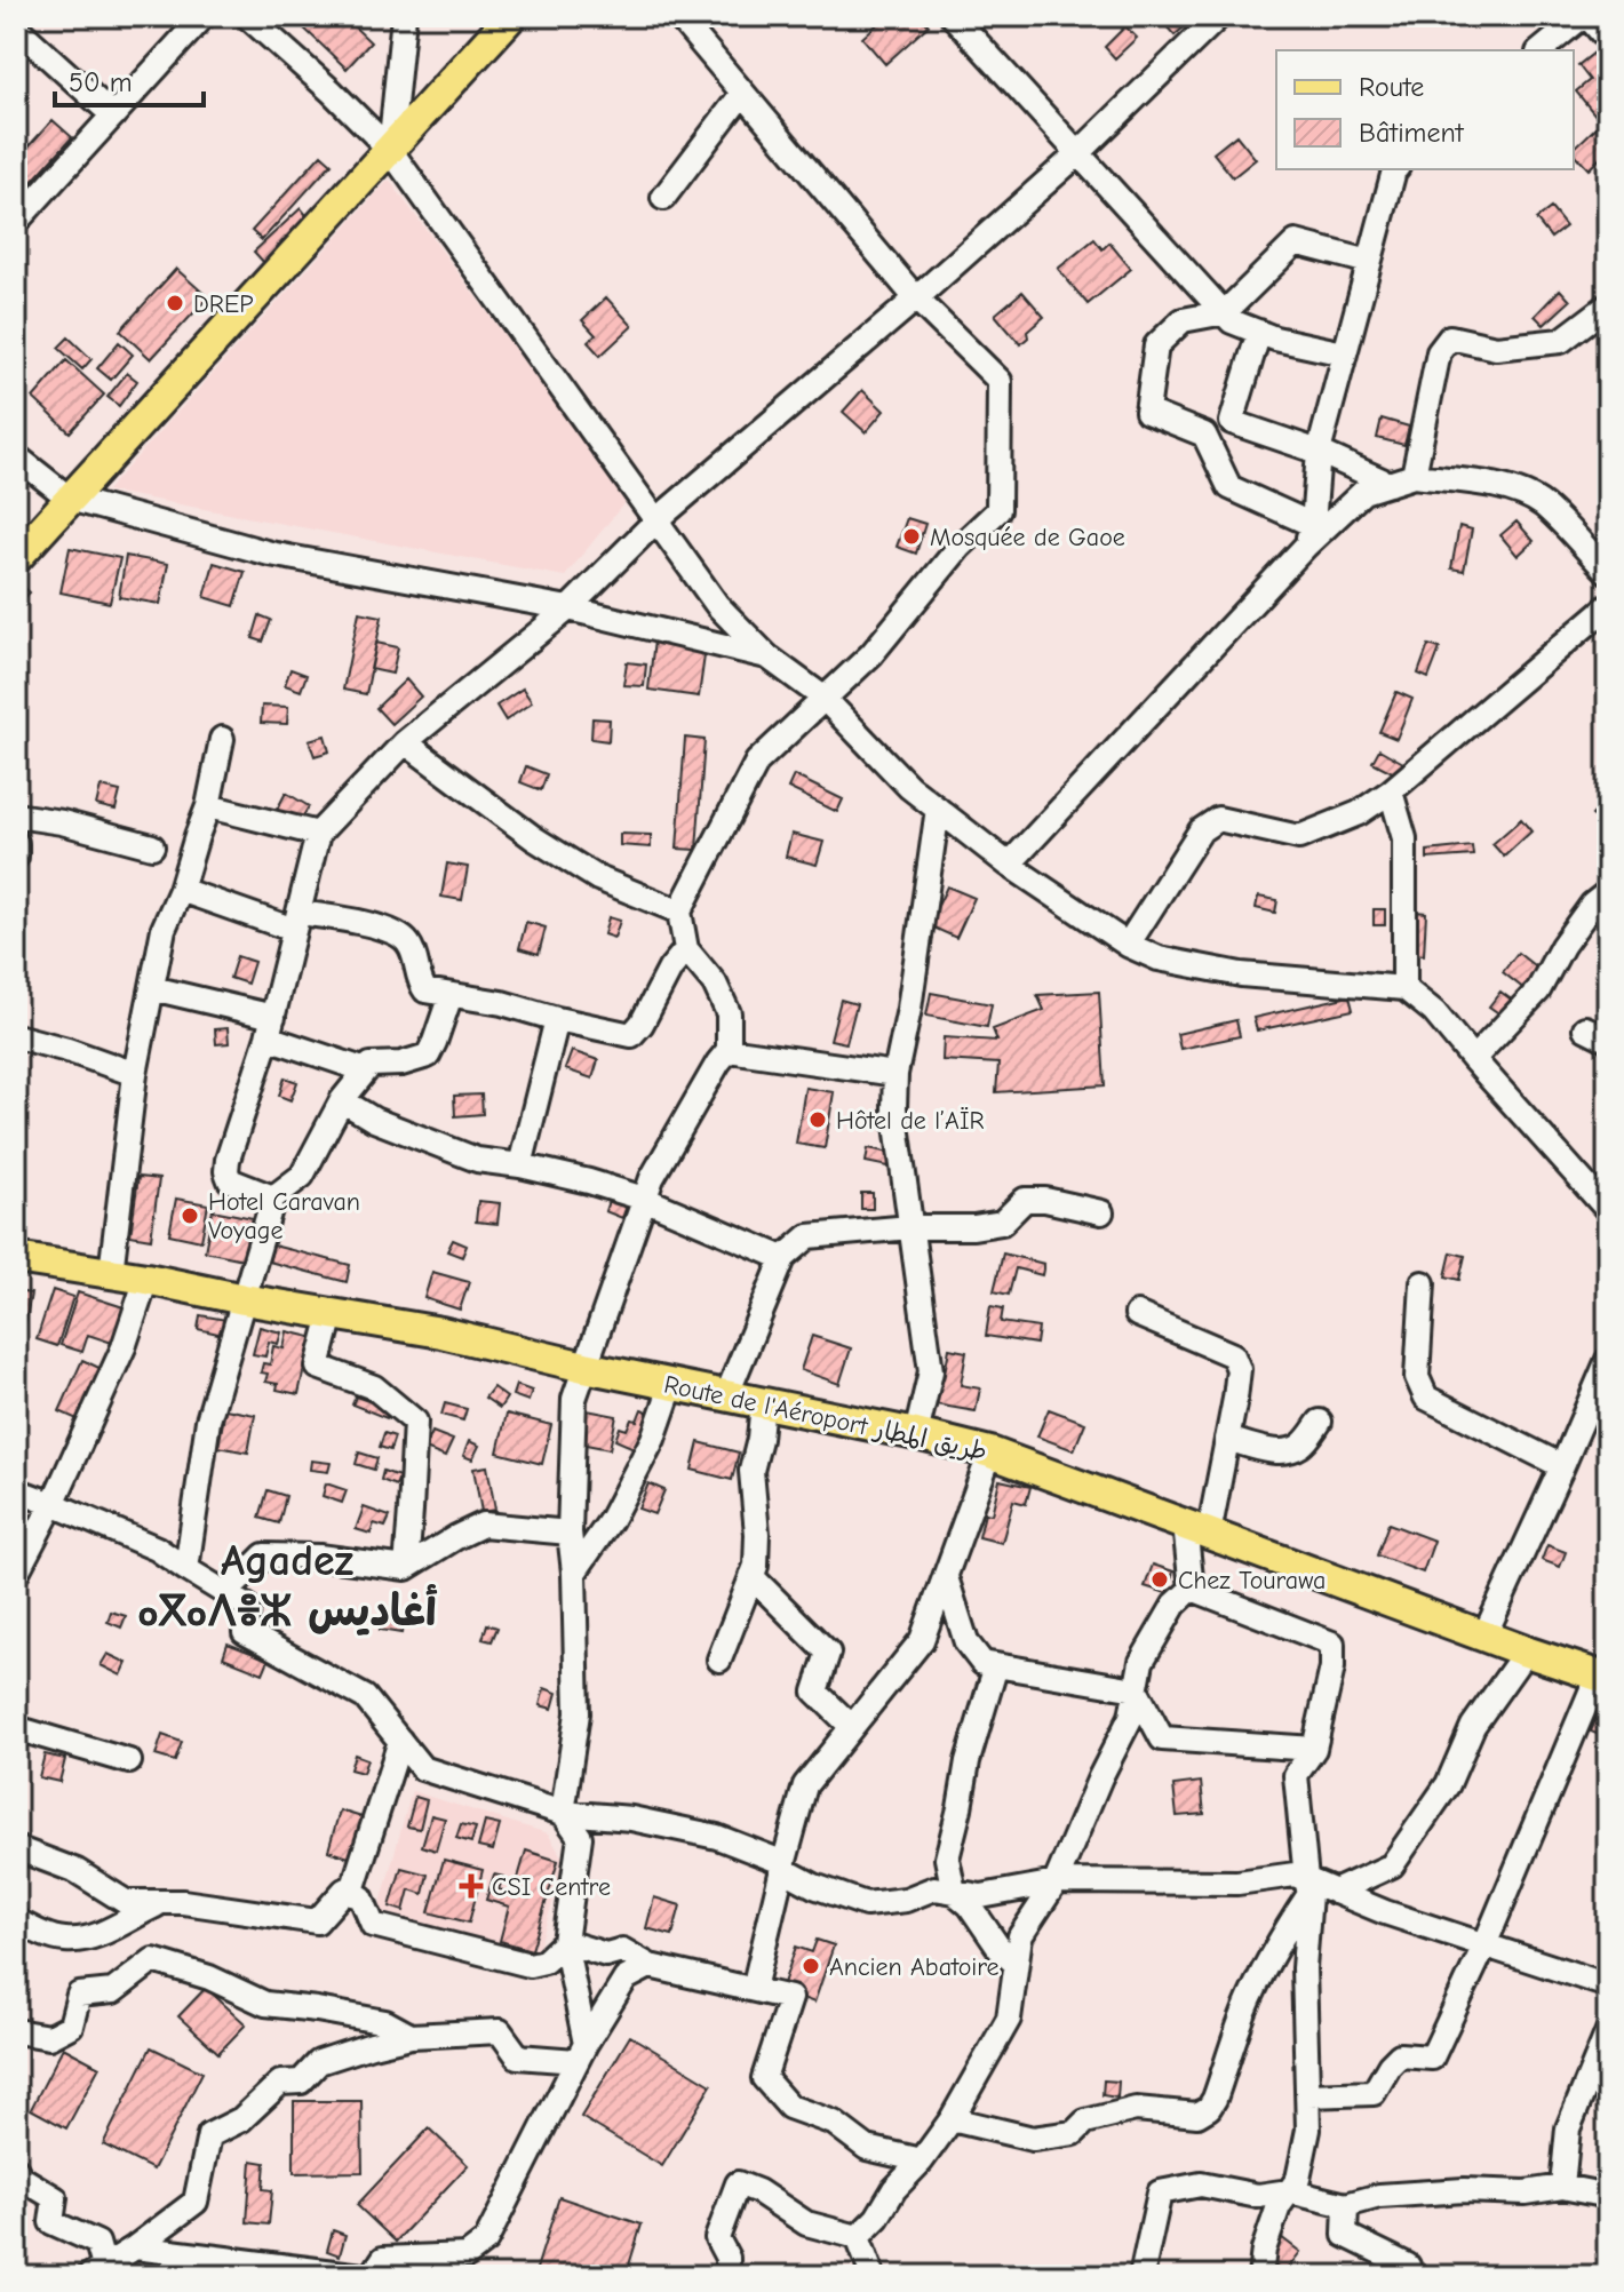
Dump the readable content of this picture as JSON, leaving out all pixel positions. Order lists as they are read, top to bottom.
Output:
{
  "streets": {
    "main road": ["Route de l'Aéroport طريق المطار"]
  },
  "districts": ["Agadez ⴰⴳⴰⴷⴻⵣ أغاديس"],
  "places": {
    "other": [
      "DREP",
      "Mosquée de Gaoe",
      "Hôtel de l’AÏR",
      "Hotel Caravan Voyage",
      "Chez Tourawa",
      "Ancien Abatoire"
    ],
    "health": ["CSI Centre"]
  },
  "legend": ["Route", "Bâtiment"],
  "scale_bar": "50 m"
}
